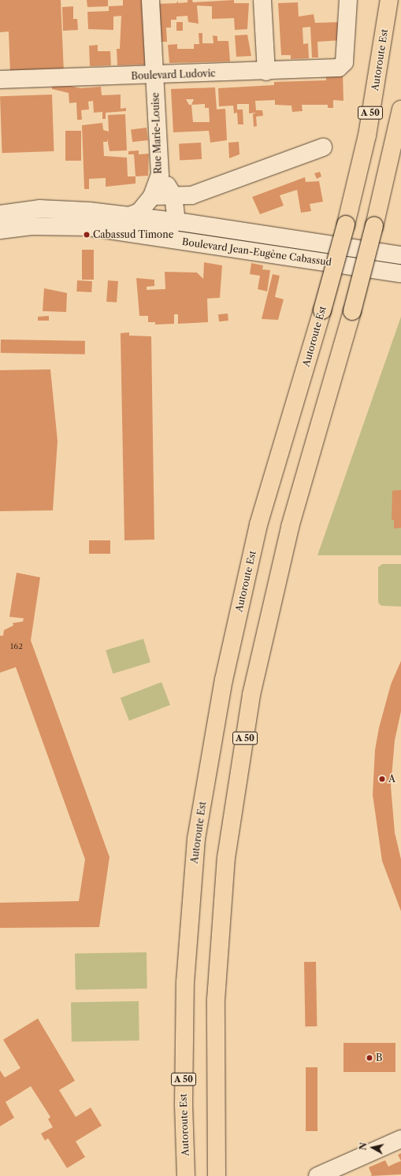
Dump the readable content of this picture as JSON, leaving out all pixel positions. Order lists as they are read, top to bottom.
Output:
{
  "streets": {
    "highway": ["Autoroute Est", "A 50"],
    "street": ["Boulevard Ludovic", "Rue Marie-Louise", "Boulevard Jean-Eugène Cabassud"]
  },
  "crossings": [
    ["Boulevard Ludovic", "Rue Marie-Louise"],
    ["Rue Marie-Louise", "Boulevard Jean-Eugène Cabassud"]
  ],
  "places": ["Cabassud Timone", "A", "B"],
  "house_numbers": ["162"],
  "north": "left"
}
